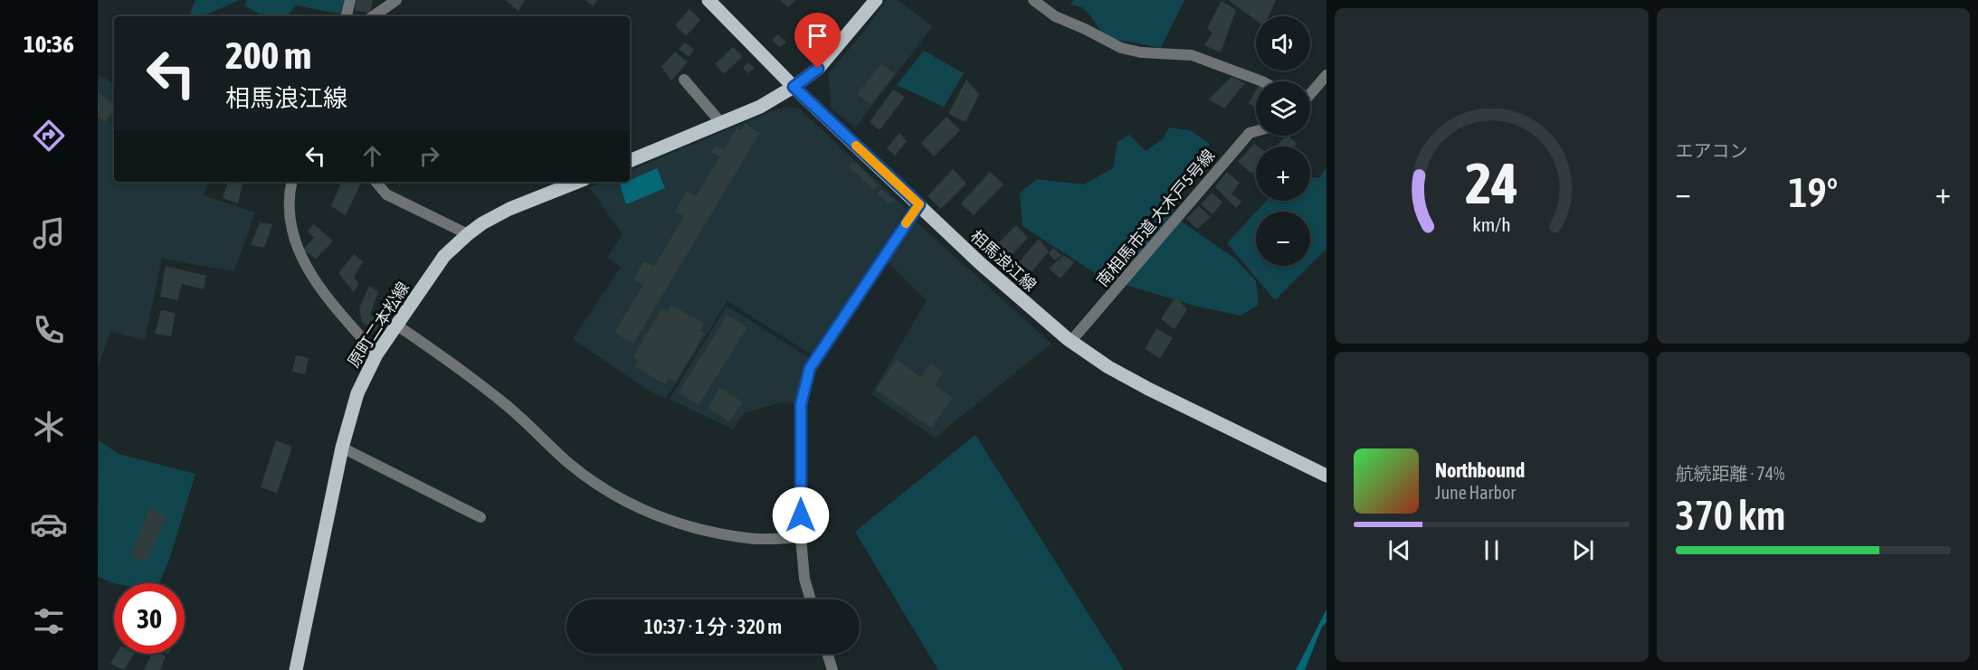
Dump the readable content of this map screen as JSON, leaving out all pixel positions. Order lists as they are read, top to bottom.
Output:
{
  "streets": {
    "main road": ["相馬浪江線", "原町二本松線"],
    "street": ["南相馬市道 大木戸5号線"]
  },
  "crossings": [
    ["南相馬市道 大木戸5号線", "相馬浪江線"]
  ],
  "page": {
    "tabs": "10:36",
    "tile": [
      "エアコン",
      ["航続距離 · 74%", "370 km"]
    ],
    "map_buttons": ["+", "−"],
    "turn": ["200 m", "相馬浪江線"],
    "heat": ["−", "19°", "+"],
    "song": ["Northbound", "June Harbor"],
    "limit": "30",
    "trip": "10:37 · 1 分 · 320 m",
    "gauge": ["24", "km/h"]
  }
}
